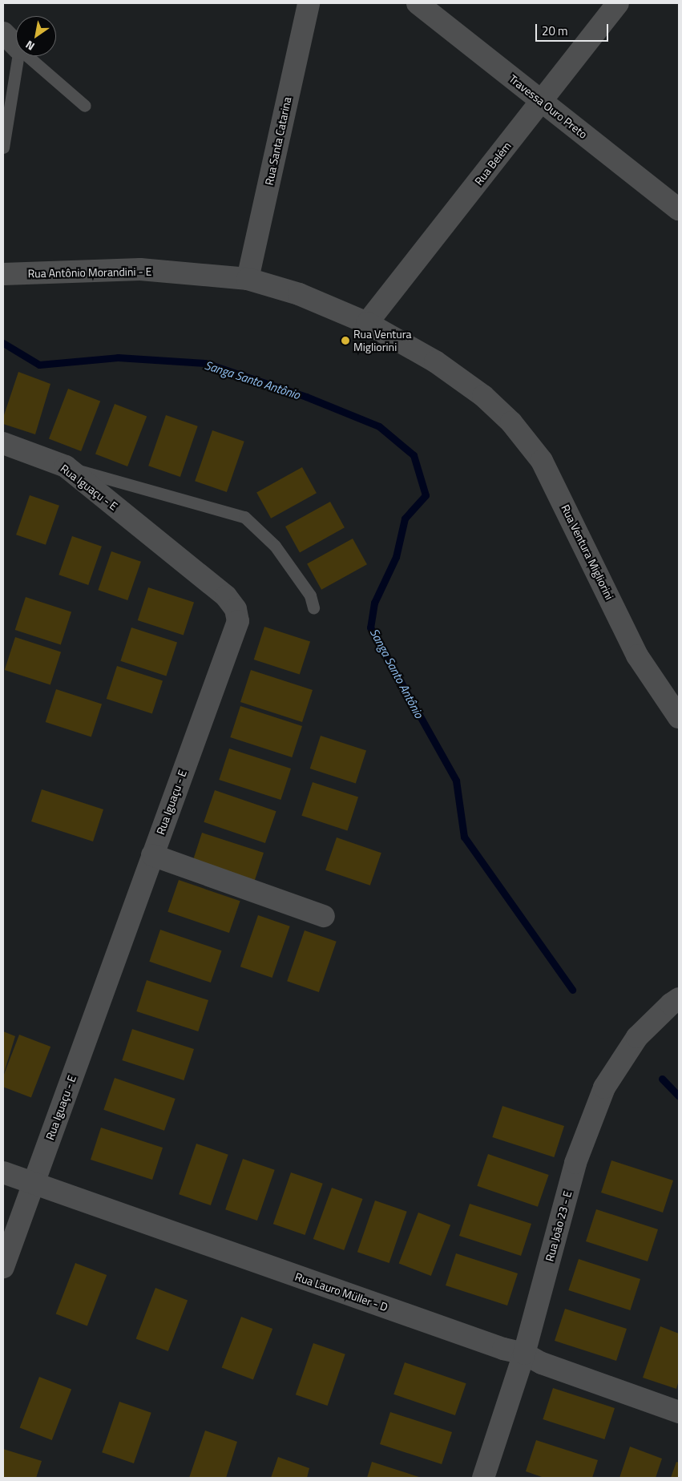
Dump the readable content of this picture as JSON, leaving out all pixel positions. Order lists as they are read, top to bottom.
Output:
{
  "streets": {
    "street": [
      "Travessa Ouro Preto",
      "Rua Santa Catarina",
      "Rua Belém",
      "Rua Antônio Morandini - E",
      "Rua Iguaçu - E",
      "Rua Ventura Migliorini",
      "Rua João 23 - E",
      "Rua Lauro Müller - D"
    ]
  },
  "crossings": [
    ["Travessa Ouro Preto", "Rua Belém"],
    ["Rua Santa Catarina", "Rua Antônio Morandini - E"],
    ["Rua Santa Catarina", "Rua Ventura Migliorini"],
    ["Rua Belém", "Rua Ventura Migliorini"],
    ["Rua Antônio Morandini - E", "Rua Ventura Migliorini"],
    ["Rua Iguaçu - E", "Rua Lauro Müller - D"],
    ["Rua João 23 - E", "Rua Lauro Müller - D"]
  ],
  "water": ["Sanga Santo Antônio"],
  "places": ["Rua Ventura Migliorini"],
  "scale_bar": "20 m",
  "north": "bottom left"
}
